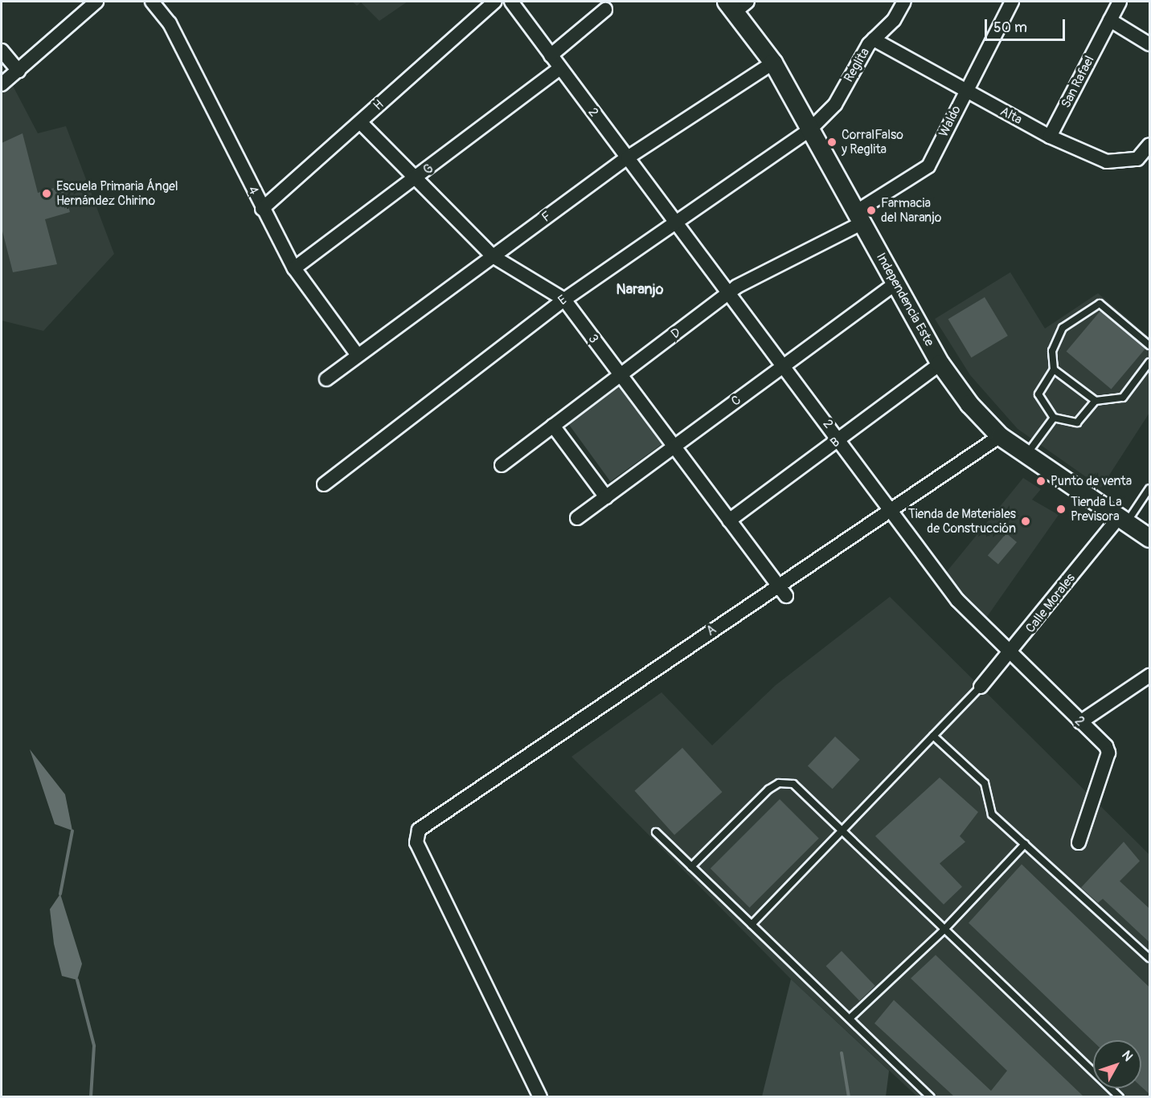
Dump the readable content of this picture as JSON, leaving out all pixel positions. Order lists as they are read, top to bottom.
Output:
{
  "streets": {
    "main road": ["Independencia Este"],
    "street": [
      "Reglita",
      "San Rafael",
      "H",
      "2",
      "Alta",
      "Waldo",
      "G",
      "4",
      "F",
      "E",
      "D",
      "3",
      "C",
      "B",
      "Calle Morales",
      "A"
    ]
  },
  "crossings": [
    ["Reglita", "Alta"],
    ["Reglita", "Independencia Este"],
    ["Reglita", "E"],
    ["San Rafael", "Alta"],
    ["H", "4"],
    ["H", "3"],
    ["2", "G"],
    ["2", "F"],
    ["2", "E"],
    ["2", "D"],
    ["2", "C"],
    ["2", "B"],
    ["2", "Calle Morales"],
    ["2", "A"],
    ["Alta", "Waldo"],
    ["Waldo", "Independencia Este"],
    ["Waldo", "D"],
    ["G", "4"],
    ["G", "3"],
    ["4", "F"],
    ["F", "Independencia Este"],
    ["F", "3"],
    ["Independencia Este", "E"],
    ["Independencia Este", "D"],
    ["Independencia Este", "C"],
    ["Independencia Este", "B"],
    ["Independencia Este", "Calle Morales"],
    ["Independencia Este", "A"],
    ["E", "3"],
    ["D", "3"],
    ["3", "C"],
    ["3", "B"],
    ["3", "A"]
  ],
  "districts": ["Naranjo"],
  "places": [
    "CorralFalso y Reglita",
    "Escuela Primaria Ángel Hernández Chirino",
    "Farmacia del Naranjo",
    "Punto de venta",
    "Tienda La Previsora",
    "Tienda de Materiales de Construcción"
  ],
  "scale_bar": "50 m",
  "north": "top right"
}
